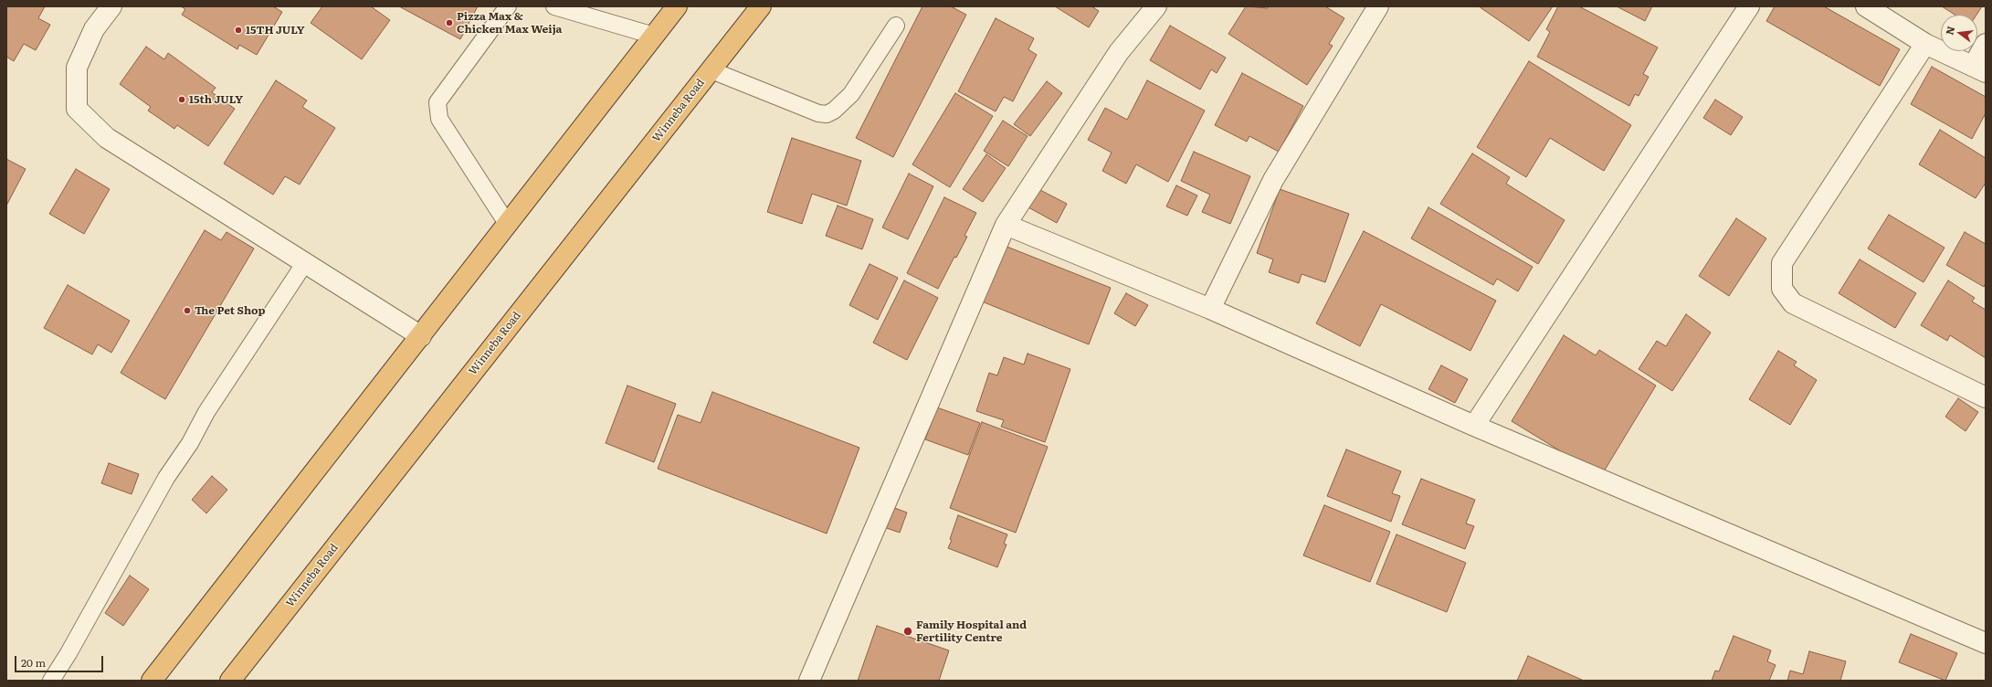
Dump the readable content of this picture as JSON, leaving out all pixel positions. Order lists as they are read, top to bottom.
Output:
{
  "streets": {
    "highway": ["Winneba Road"]
  },
  "places": [
    "Pizza Max & Chicken Max Weija",
    "15TH JULY",
    "15th JULY",
    "The Pet Shop",
    "Family Hospital and Fertility Centre"
  ],
  "scale_bar": "20 m",
  "north": "left"
}
